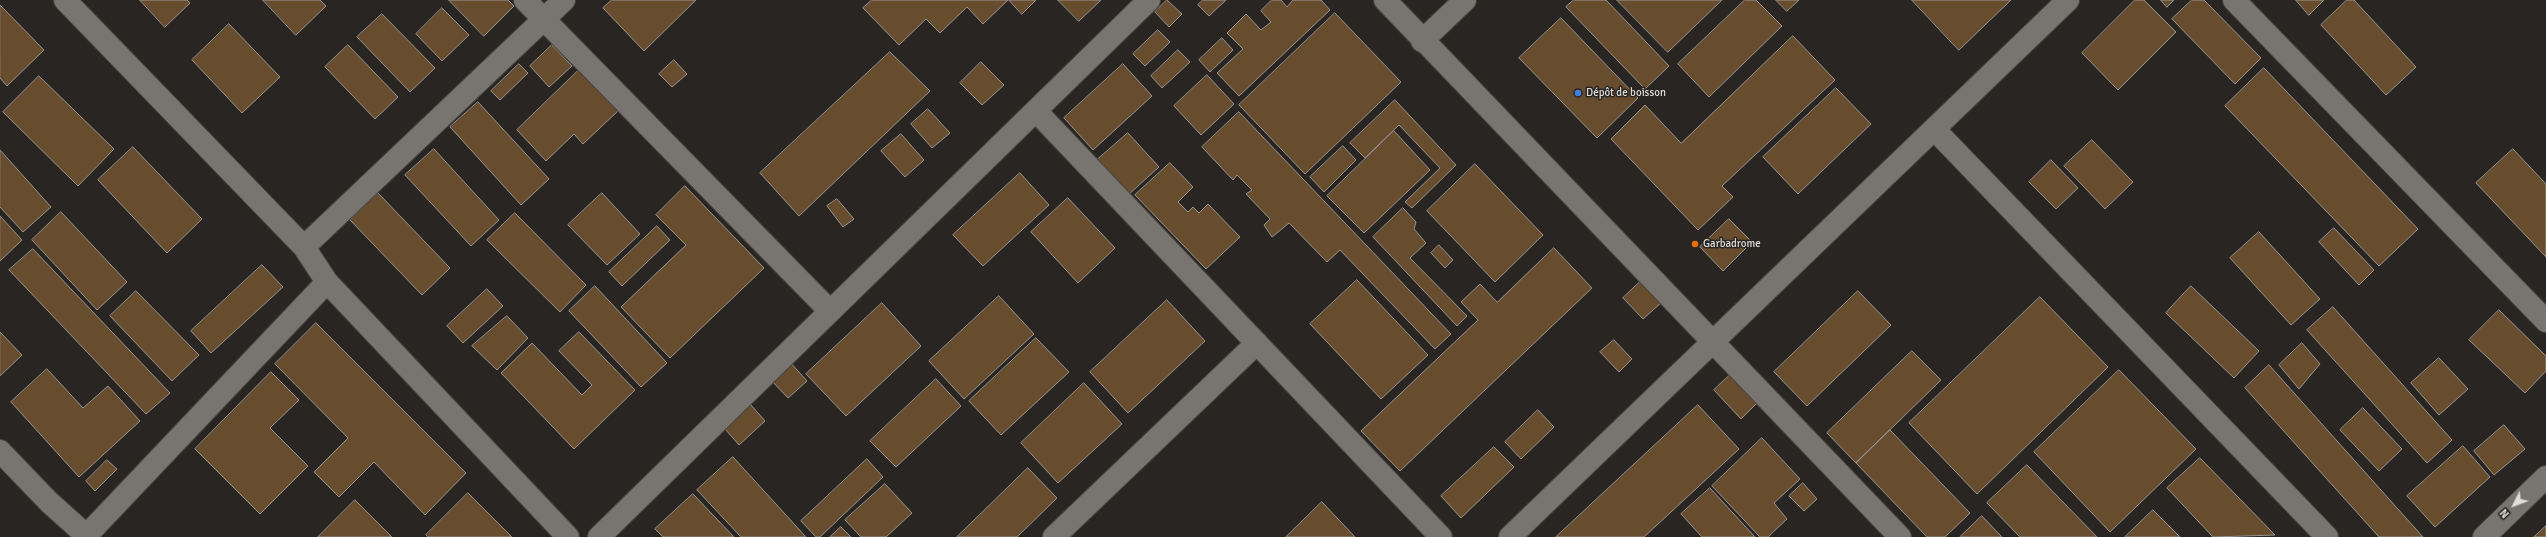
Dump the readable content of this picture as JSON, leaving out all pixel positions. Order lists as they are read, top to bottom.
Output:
{
  "places": ["Dépôt de boisson", "Garbadrome"],
  "north": "bottom left"
}
